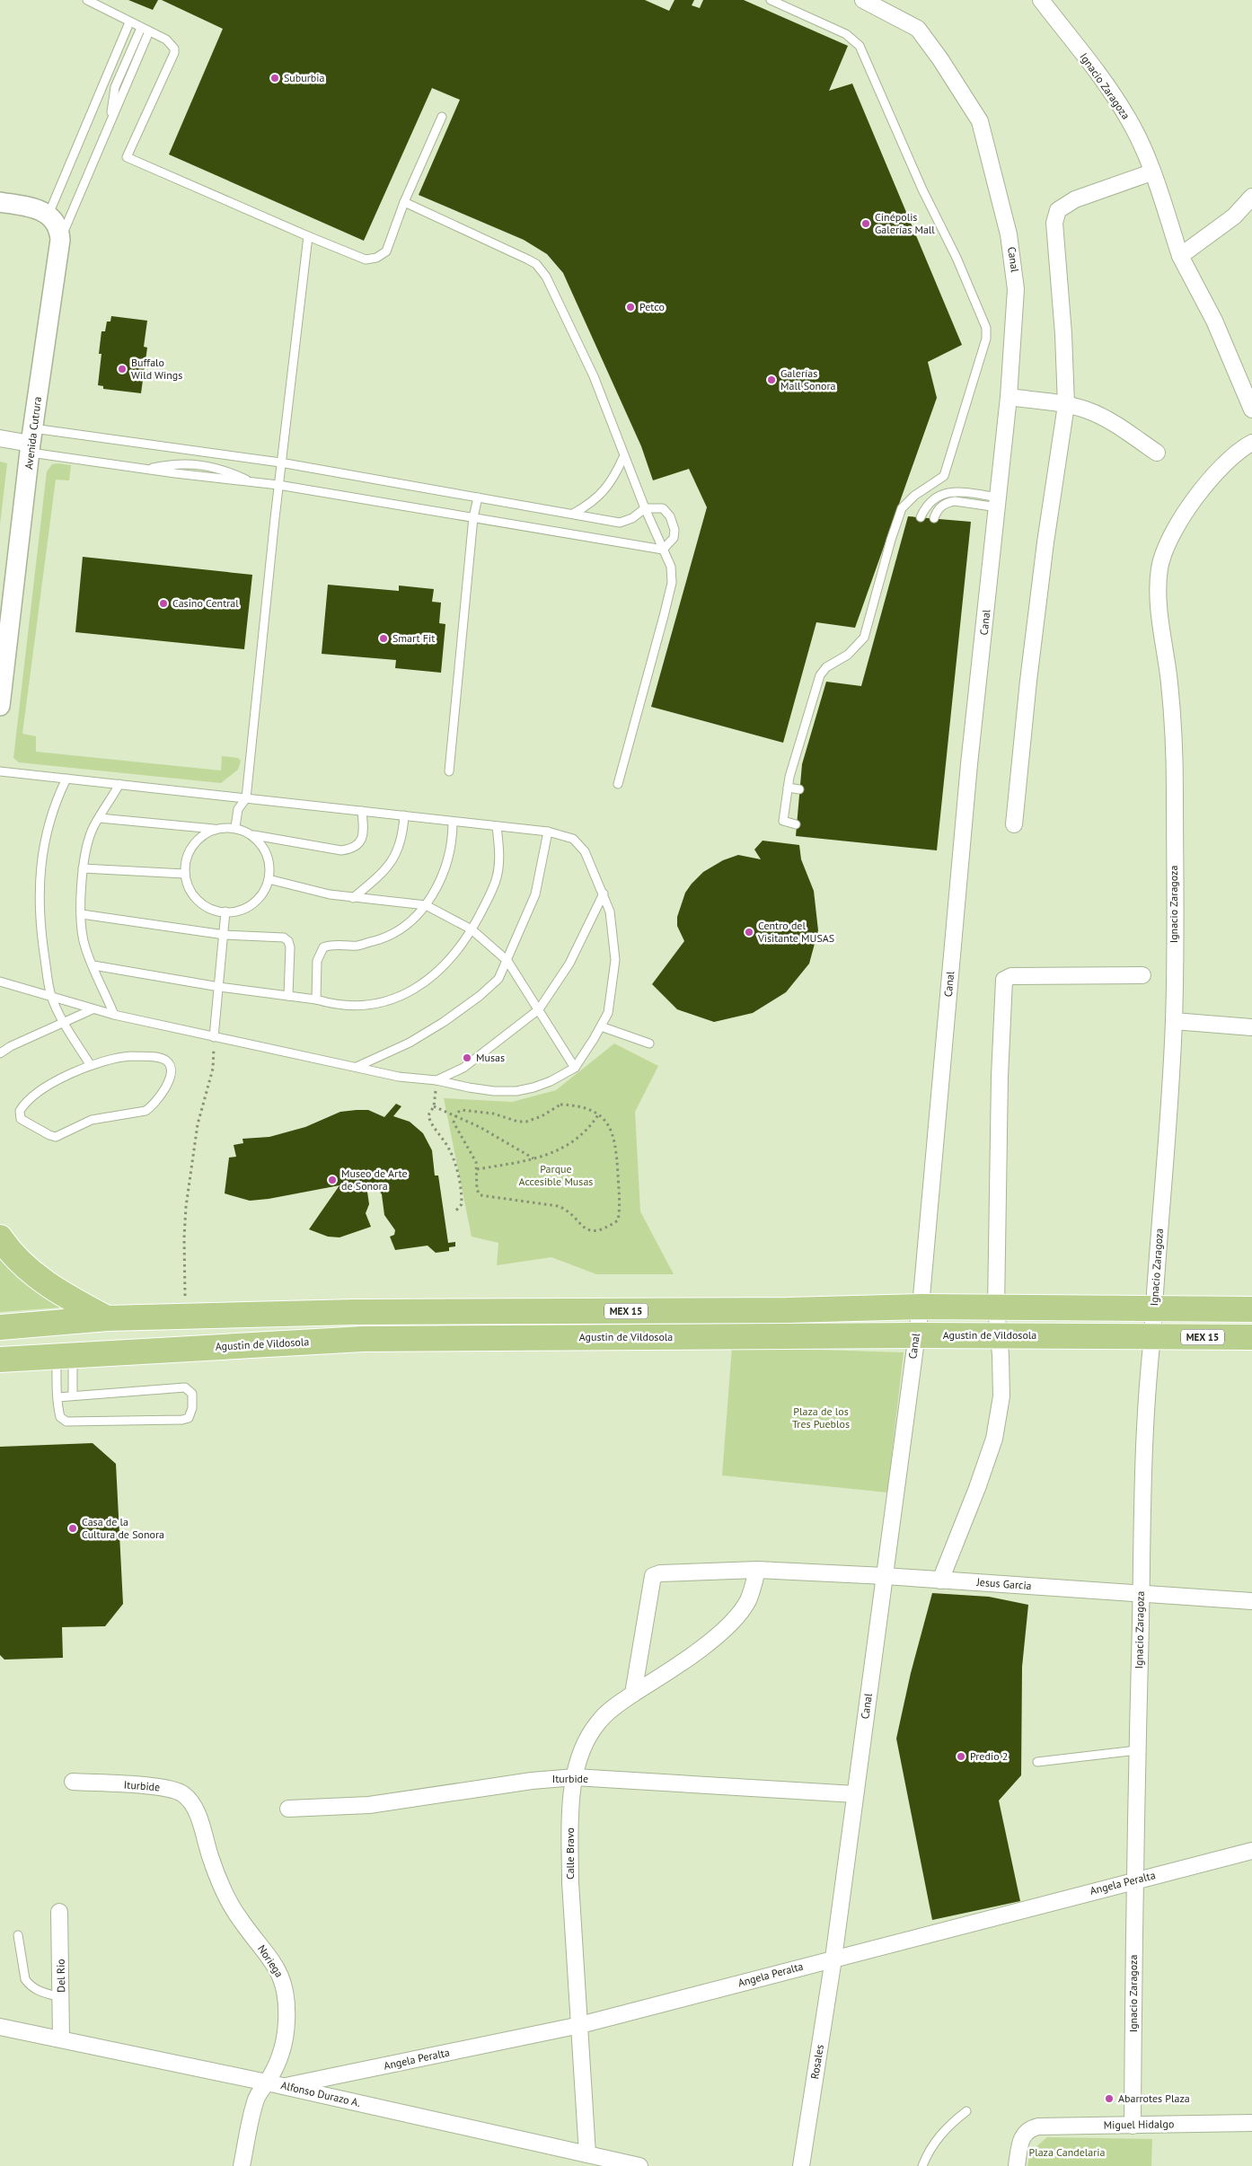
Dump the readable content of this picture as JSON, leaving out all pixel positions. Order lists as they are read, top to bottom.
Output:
{
  "streets": {
    "main road": ["MEX 15", "Agustin de Vildosola"],
    "street": [
      "Ignacio Zaragoza",
      "Canal",
      "Avenida Cutrura",
      "Jesus Garcia",
      "Iturbide",
      "Calle Bravo",
      "Angela Peralta",
      "Noriega",
      "Del Rio",
      "Rosales",
      "Alfonso Durazo A.",
      "Miguel Hidalgo"
    ]
  },
  "crossings": [
    ["Ignacio Zaragoza", "MEX 15"],
    ["Ignacio Zaragoza", "Agustin de Vildosola"],
    ["Ignacio Zaragoza", "Jesus Garcia"],
    ["Ignacio Zaragoza", "Angela Peralta"],
    ["Ignacio Zaragoza", "Miguel Hidalgo"],
    ["Canal", "MEX 15"],
    ["Canal", "Agustin de Vildosola"],
    ["Canal", "Jesus Garcia"],
    ["Canal", "Iturbide"],
    ["Canal", "Angela Peralta"],
    ["Canal", "Rosales"],
    ["Jesus Garcia", "Calle Bravo"],
    ["Iturbide", "Calle Bravo"],
    ["Iturbide", "Noriega"],
    ["Calle Bravo", "Angela Peralta"],
    ["Calle Bravo", "Alfonso Durazo A."],
    ["Angela Peralta", "Rosales"],
    ["Angela Peralta", "Alfonso Durazo A."],
    ["Noriega", "Alfonso Durazo A."],
    ["Del Rio", "Alfonso Durazo A."]
  ],
  "parks": ["Parque Accesible Musas", "Plaza de los Tres Pueblos", "Plaza Candelaria"],
  "places": [
    "Suburbia",
    "Cinépolis Galerías Mall",
    "Petco",
    "Buffalo Wild Wings",
    "Galerías Mall Sonora",
    "Casino Central",
    "Smart Fit",
    "Centro del Visitante MUSAS",
    "Musas",
    "Museo de Arte de Sonora",
    "Casa de la Cultura de Sonora",
    "Predio 2",
    "Abarrotes Plaza"
  ]
}
